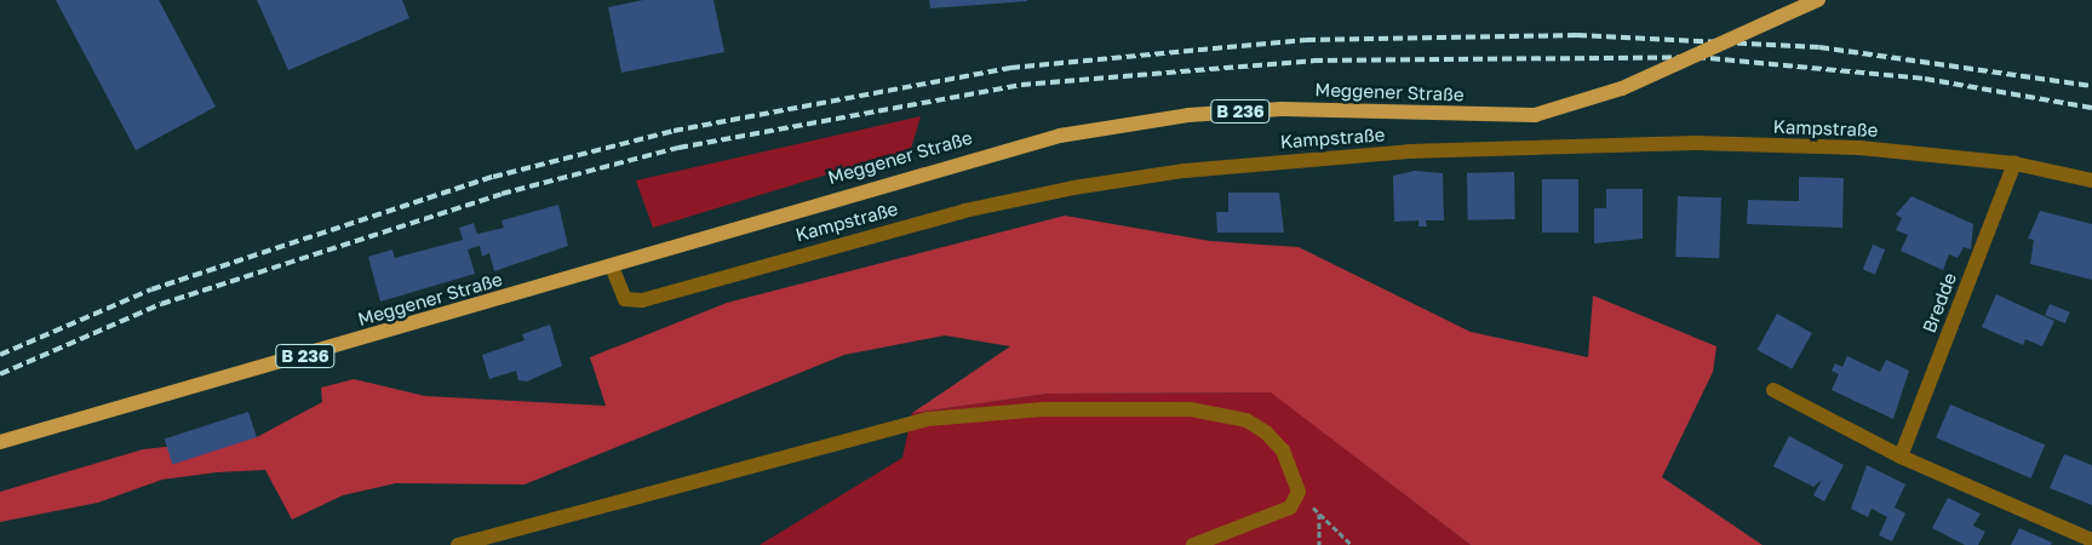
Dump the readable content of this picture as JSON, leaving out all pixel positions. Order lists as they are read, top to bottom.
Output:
{
  "streets": {
    "main road": ["Meggener Straße", "B 236"],
    "street": ["Kampstraße", "Bredde"]
  },
  "crossings": [
    ["Meggener Straße", "Kampstraße"],
    ["Kampstraße", "Bredde"]
  ]
}
